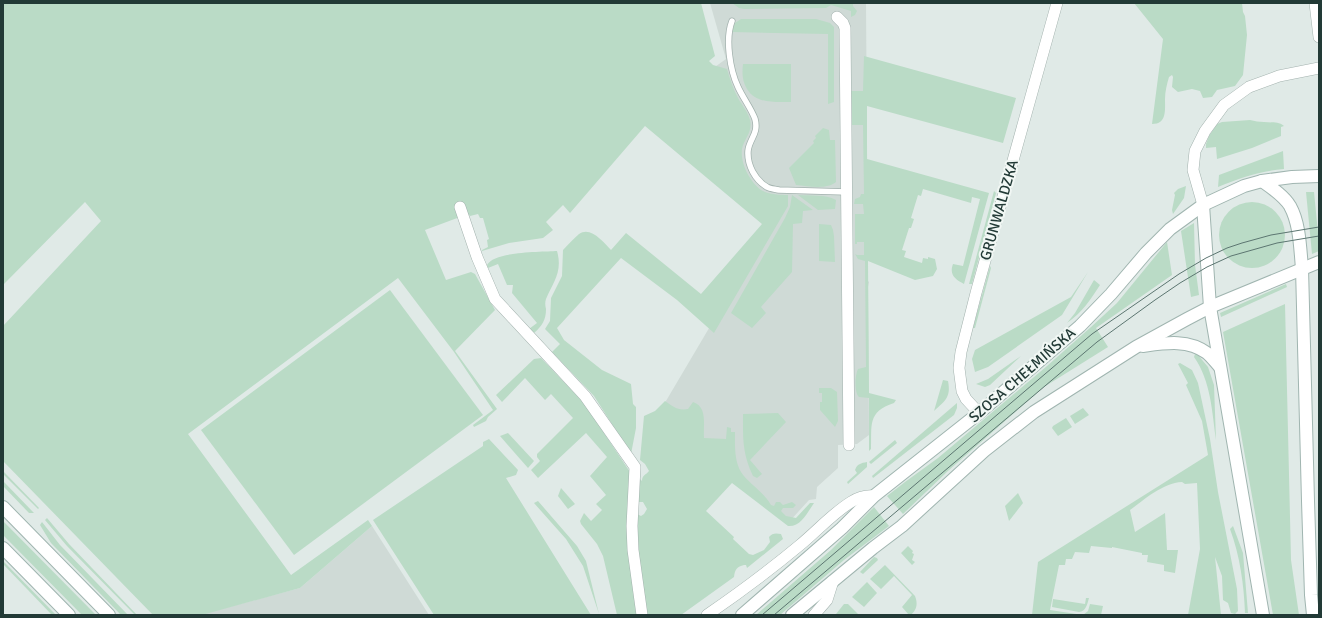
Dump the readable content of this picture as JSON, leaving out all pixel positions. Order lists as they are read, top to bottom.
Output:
{
  "streets": {
    "main road": ["SZOSA CHEŁMIŃSKA"],
    "street": ["GRUNWALDZKA"]
  },
  "crossings": [
    ["GRUNWALDZKA", "SZOSA CHEŁMIŃSKA"]
  ]
}
